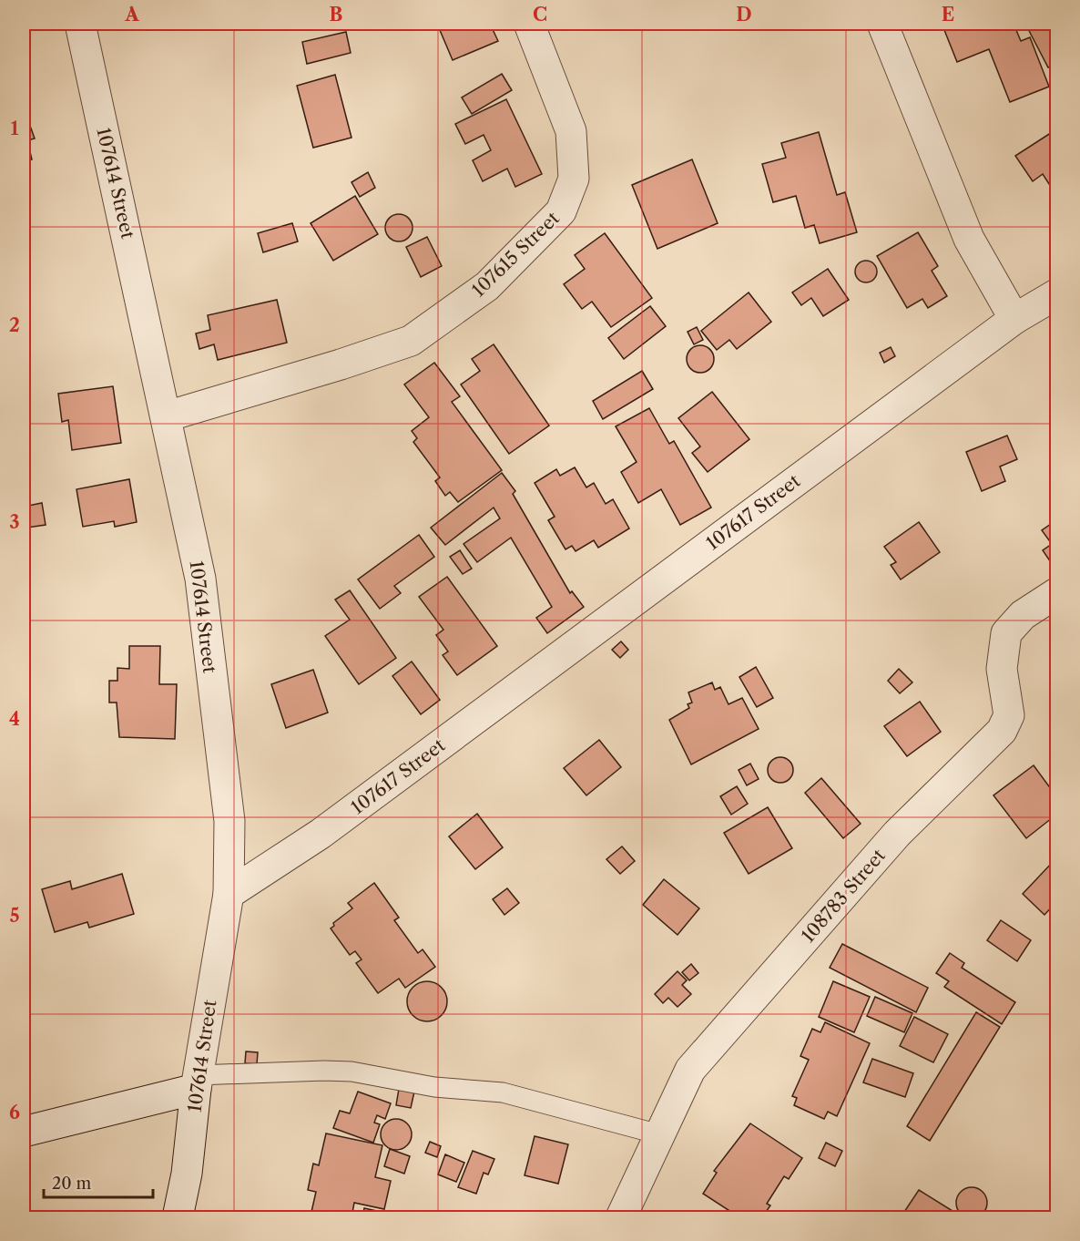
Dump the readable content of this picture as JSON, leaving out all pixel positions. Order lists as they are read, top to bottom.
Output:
{
  "streets": {
    "street": [
      "107614 Street",
      "107615 Street",
      "107617 Street",
      "108783 Street"
    ]
  },
  "crossings": [
    ["107614 Street", "107615 Street"],
    ["107614 Street", "107617 Street"]
  ],
  "scale_bar": "20 m",
  "grid": {
    "columns": [
      "A",
      "B",
      "C",
      "D",
      "E"
    ],
    "rows": [
      "1",
      "2",
      "3",
      "4",
      "5",
      "6"
    ]
  }
}
